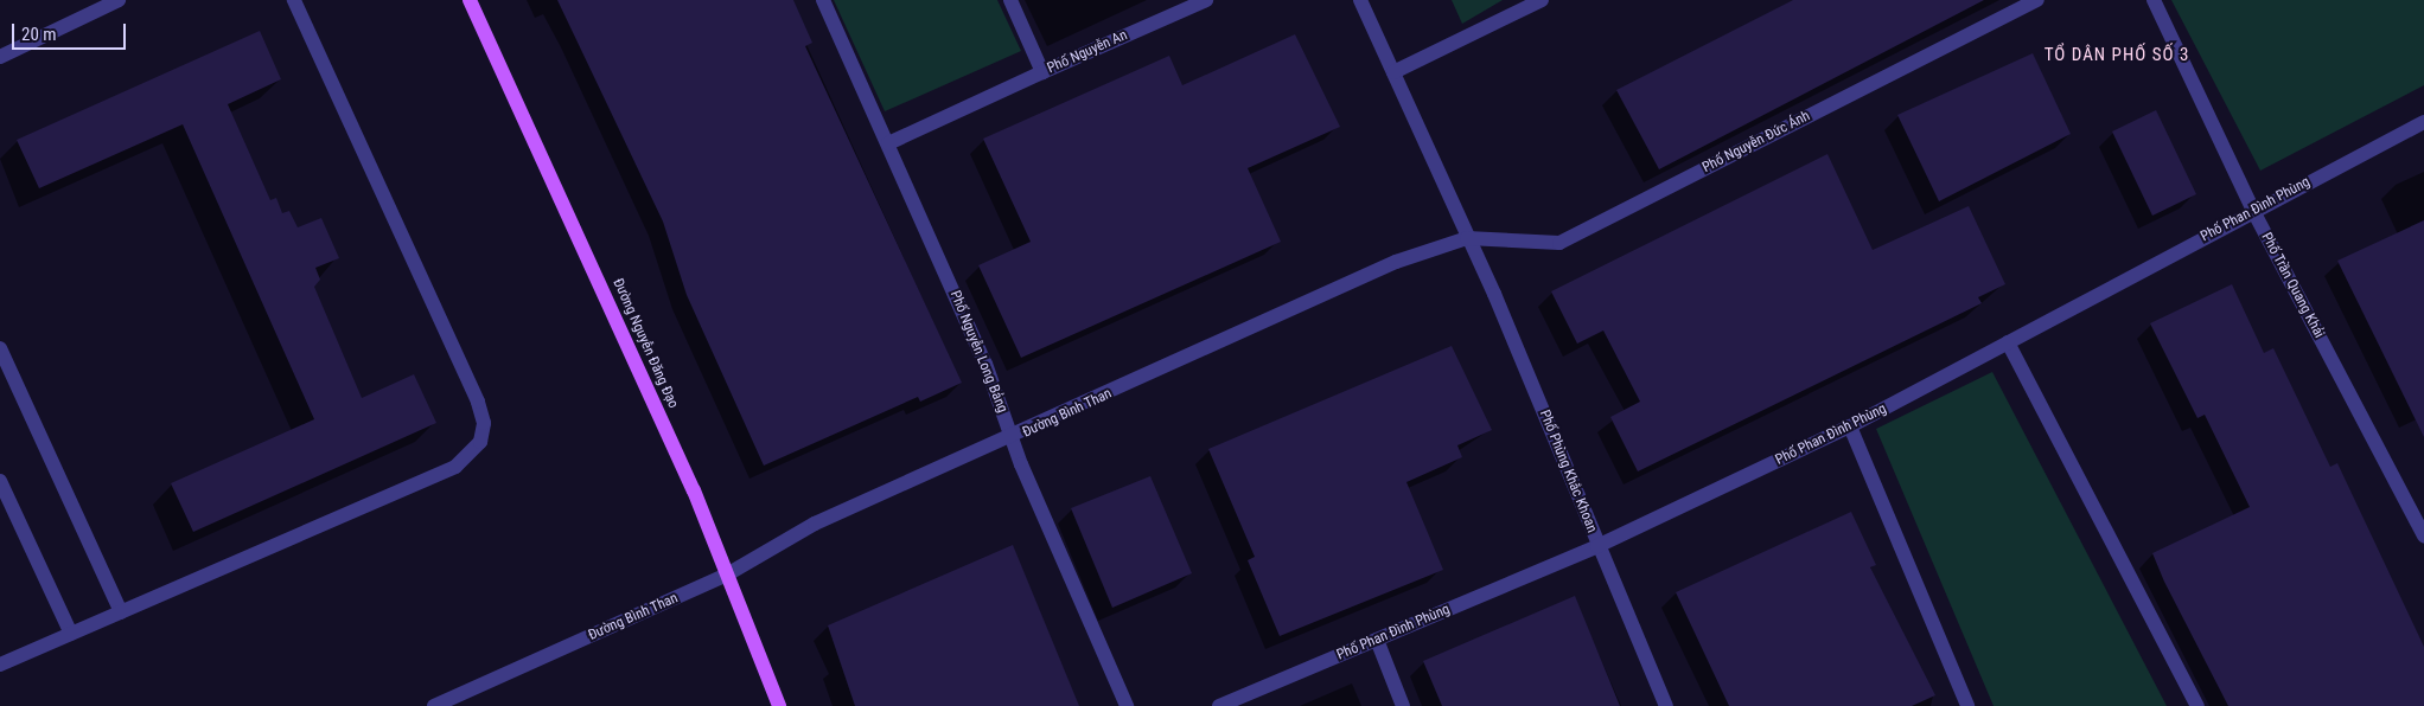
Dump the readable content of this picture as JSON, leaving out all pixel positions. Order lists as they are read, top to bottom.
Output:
{
  "streets": {
    "main road": ["Đường Nguyễn Đăng Đạo"],
    "street": [
      "Phố Nguyễn An",
      "Phố Nguyễn Đức Ánh",
      "Phố Phan Đình Phùng",
      "Phố Trần Quang Khải",
      "Phố Nguyễn Long Bảng",
      "Đường Bình Than",
      "Phố Phùng Khắc Khoan"
    ]
  },
  "crossings": [
    ["Phố Nguyễn Đức Ánh", "Đường Bình Than"],
    ["Phố Nguyễn Đức Ánh", "Phố Phùng Khắc Khoan"],
    ["Phố Phan Đình Phùng", "Phố Trần Quang Khải"],
    ["Phố Phan Đình Phùng", "Phố Phùng Khắc Khoan"],
    ["Đường Nguyễn Đăng Đạo", "Đường Bình Than"],
    ["Phố Nguyễn Long Bảng", "Đường Bình Than"],
    ["Đường Bình Than", "Phố Phùng Khắc Khoan"]
  ],
  "districts": ["TỔ DÂN PHỐ SỐ 3"],
  "scale_bar": "20 m"
}
